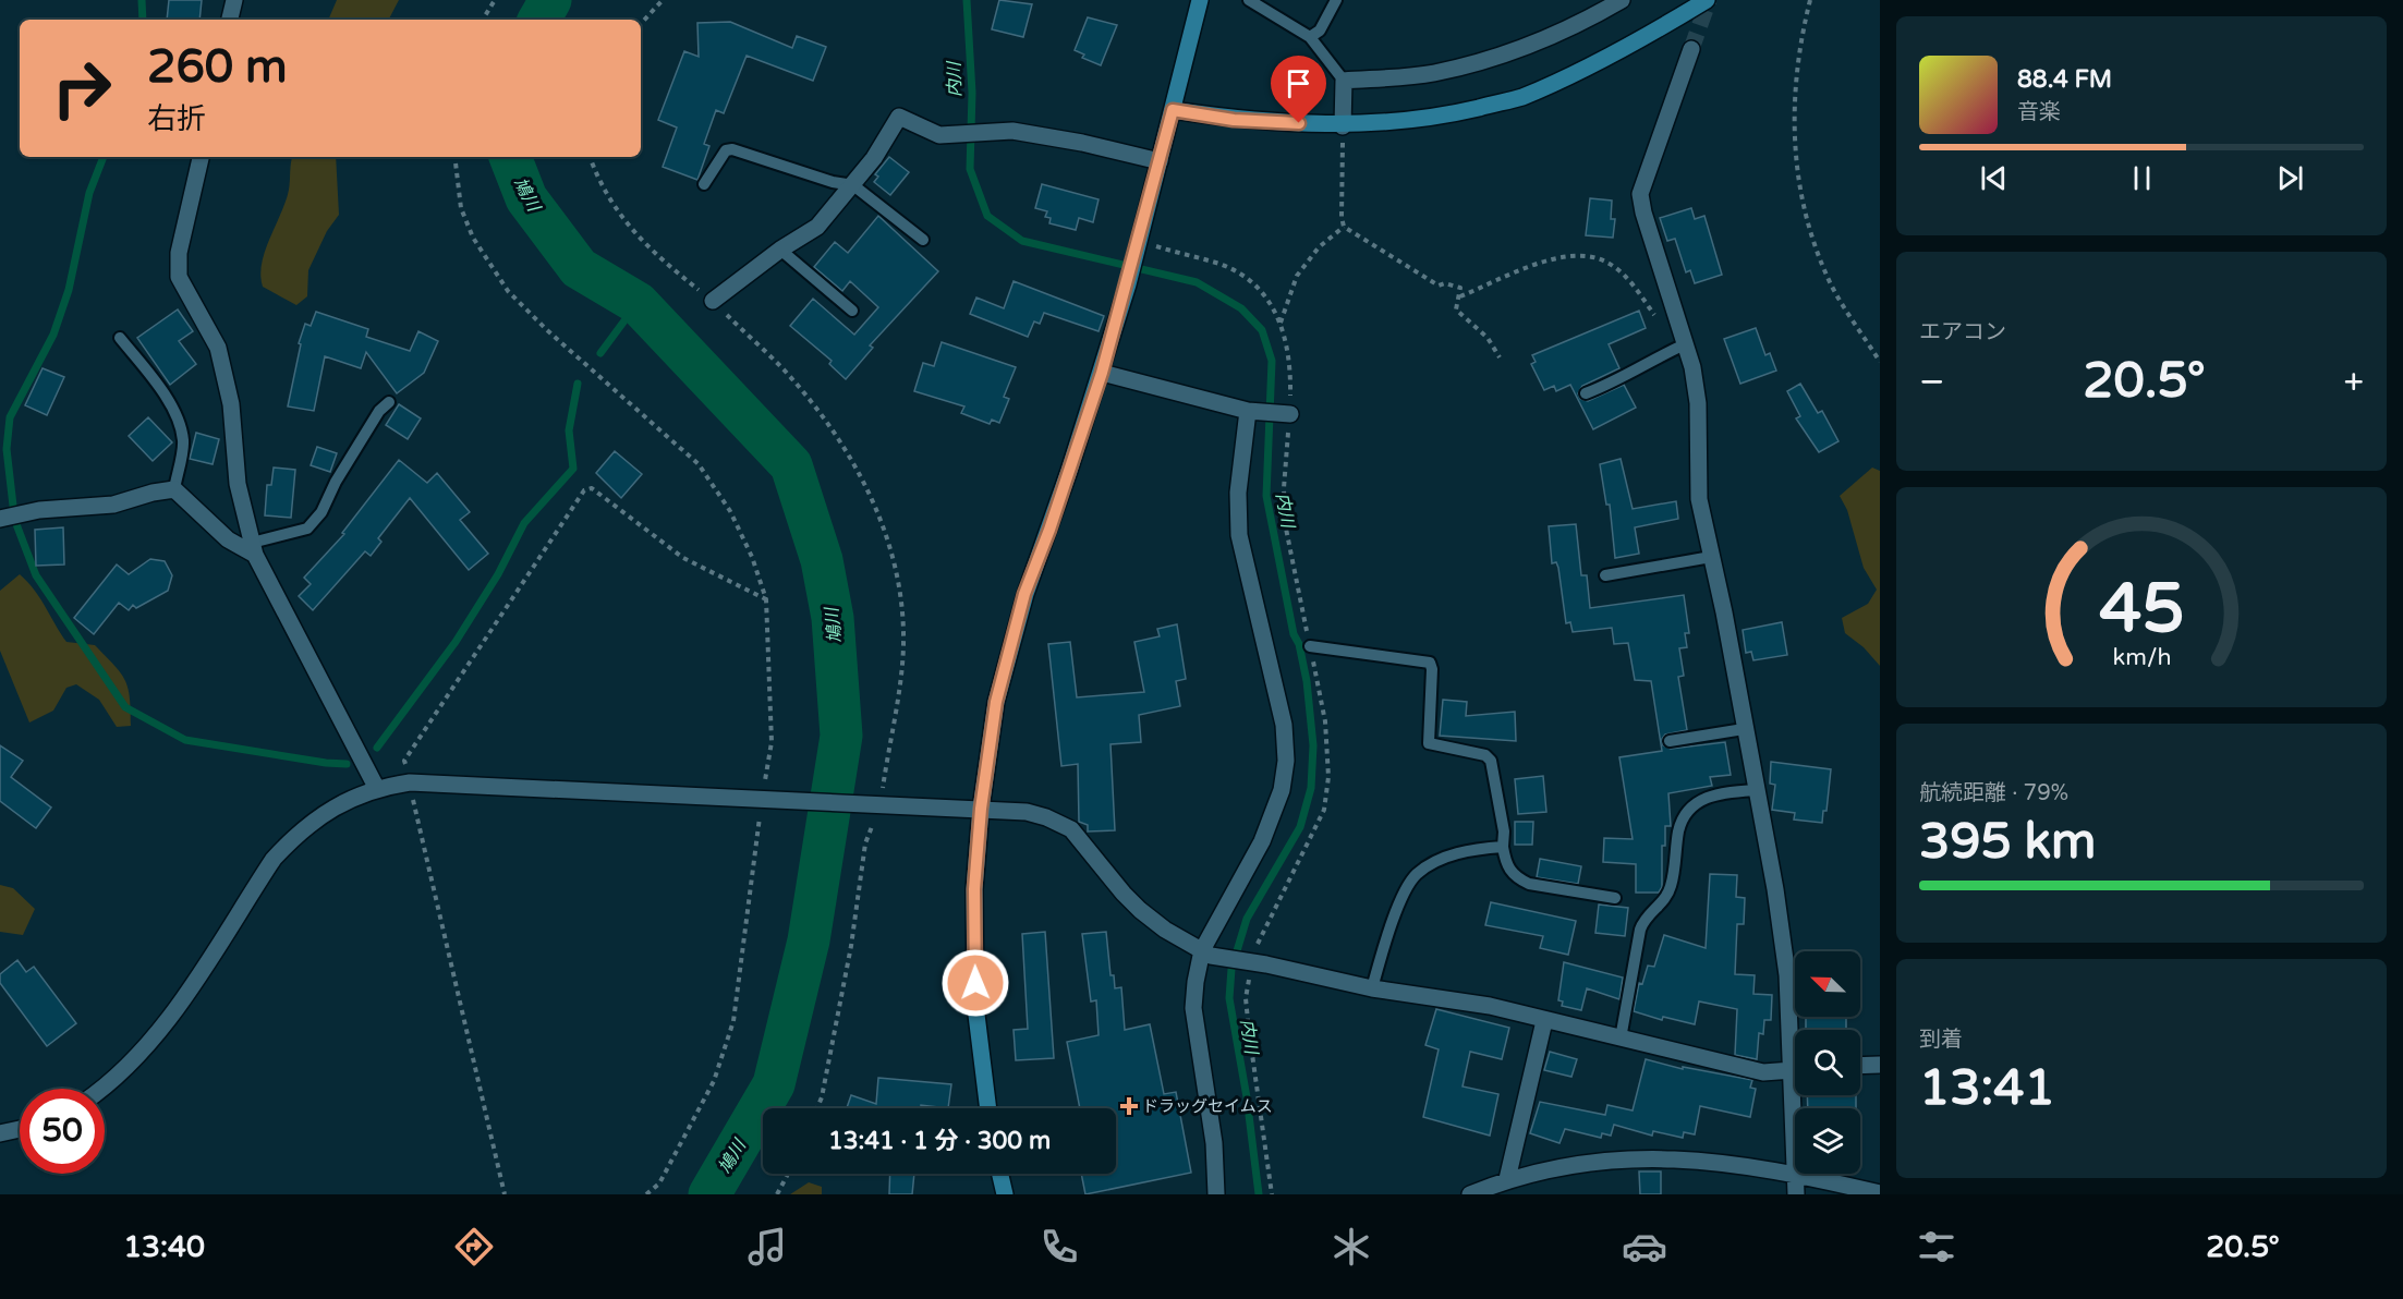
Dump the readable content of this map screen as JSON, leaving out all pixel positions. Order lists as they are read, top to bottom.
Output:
{
  "water": ["内川", "鳩川"],
  "places": {
    "health": ["ドラッグセイムス"]
  },
  "north": "top left",
  "page": {
    "turn": ["260 m", "右折"],
    "song": ["88.4 FM", "音楽"],
    "tile": [
      "エアコン",
      ["航続距離 · 79%", "395 km"],
      ["到着", "13:41"]
    ],
    "heat": ["−", "20.5°", "+"],
    "limit": "50",
    "trip": "13:41 · 1 分 · 300 m",
    "tabs": ["13:40", "20.5°"],
    "gauge": ["45", "km/h"]
  }
}
